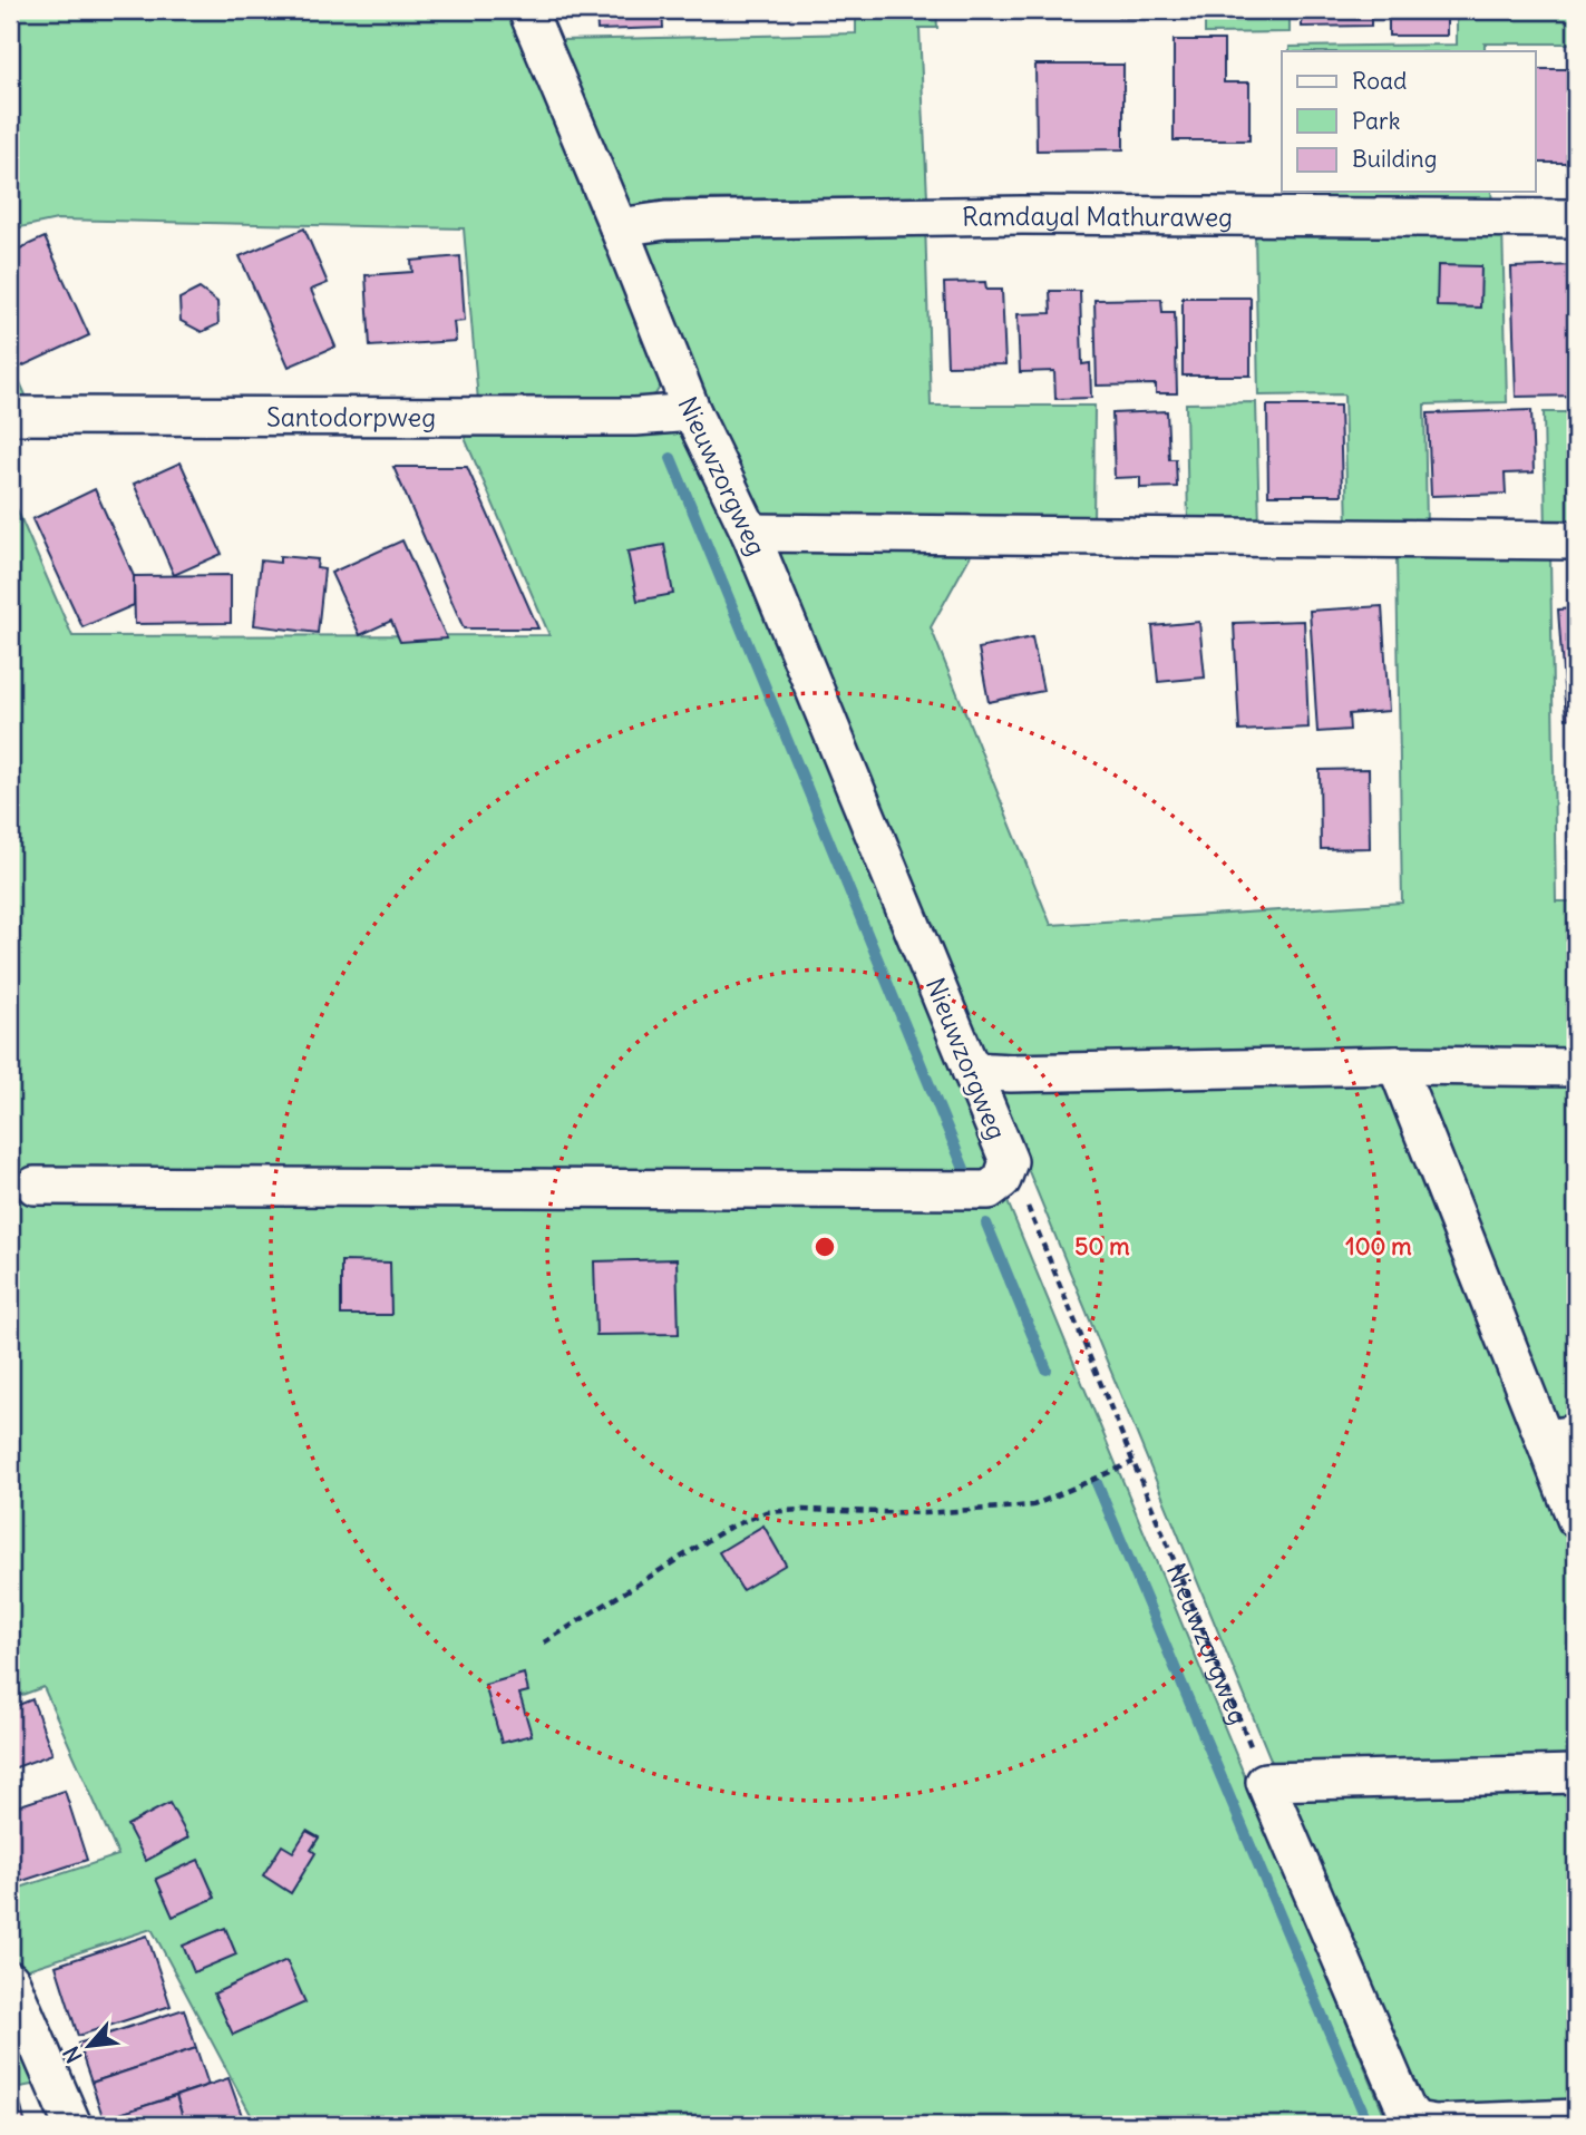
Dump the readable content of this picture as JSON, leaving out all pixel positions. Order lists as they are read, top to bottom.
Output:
{
  "streets": {
    "street": ["Ramdayal Mathuraweg", "Santodorpweg", "Nieuwzorgweg"]
  },
  "crossings": [
    ["Ramdayal Mathuraweg", "Nieuwzorgweg"],
    ["Santodorpweg", "Nieuwzorgweg"]
  ],
  "legend": ["Road", "Park", "Building"],
  "north": "bottom left",
  "rings": ["50 m", "100 m"]
}
